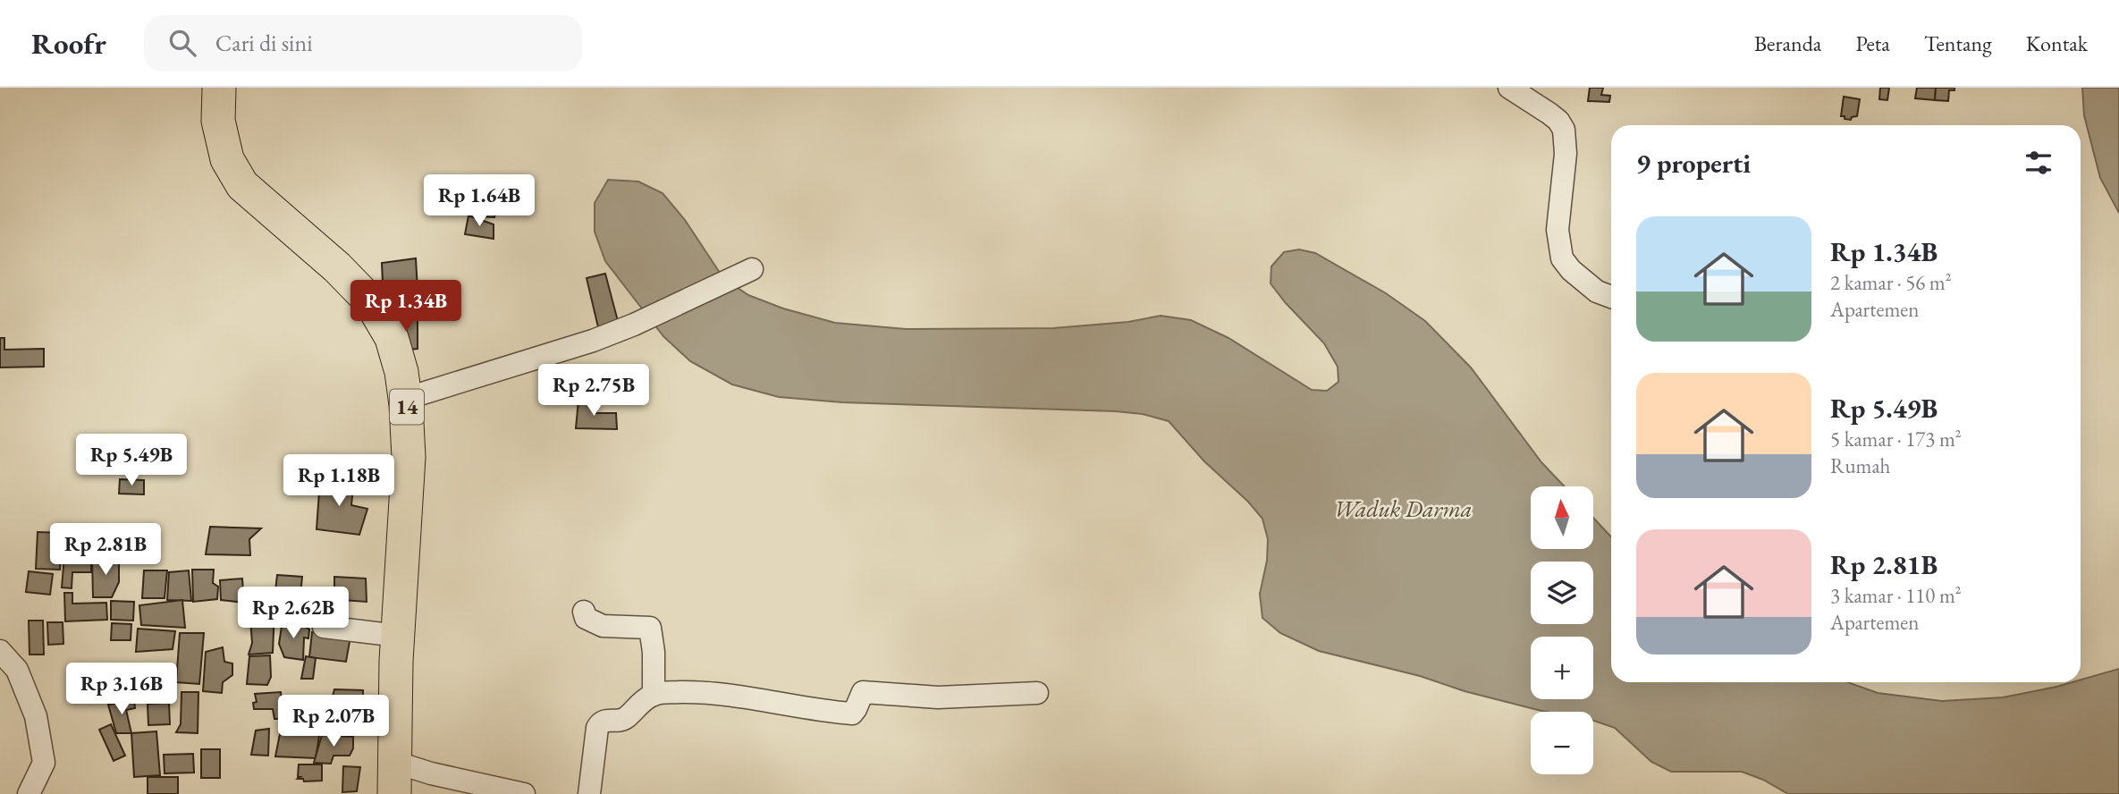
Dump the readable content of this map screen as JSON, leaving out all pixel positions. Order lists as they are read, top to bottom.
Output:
{
  "streets": {
    "highway": ["14"]
  },
  "water": ["Waduk Darma"],
  "north": "top",
  "page": {
    "header": "Roofr",
    "search": "Cari di sini",
    "nav": [
      "Beranda",
      "Peta",
      "Tentang",
      "Kontak"
    ],
    "heading": "9 properti",
    "price": [
      "Rp 1.64B",
      "Rp 1.34B",
      "Rp 2.75B",
      "Rp 5.49B",
      "Rp 1.18B",
      "Rp 2.81B",
      "Rp 2.62B",
      "Rp 3.16B",
      "Rp 2.07B"
    ],
    "list": [
      {
        "name": "Rp 1.34B",
        "note": "2 kamar · 56 m² · Apartemen"
      },
      {
        "name": "Rp 5.49B",
        "note": "5 kamar · 173 m² · Rumah"
      },
      {
        "name": "Rp 2.81B",
        "note": "3 kamar · 110 m² · Apartemen"
      }
    ],
    "map_buttons": ["+", "−"]
  }
}
